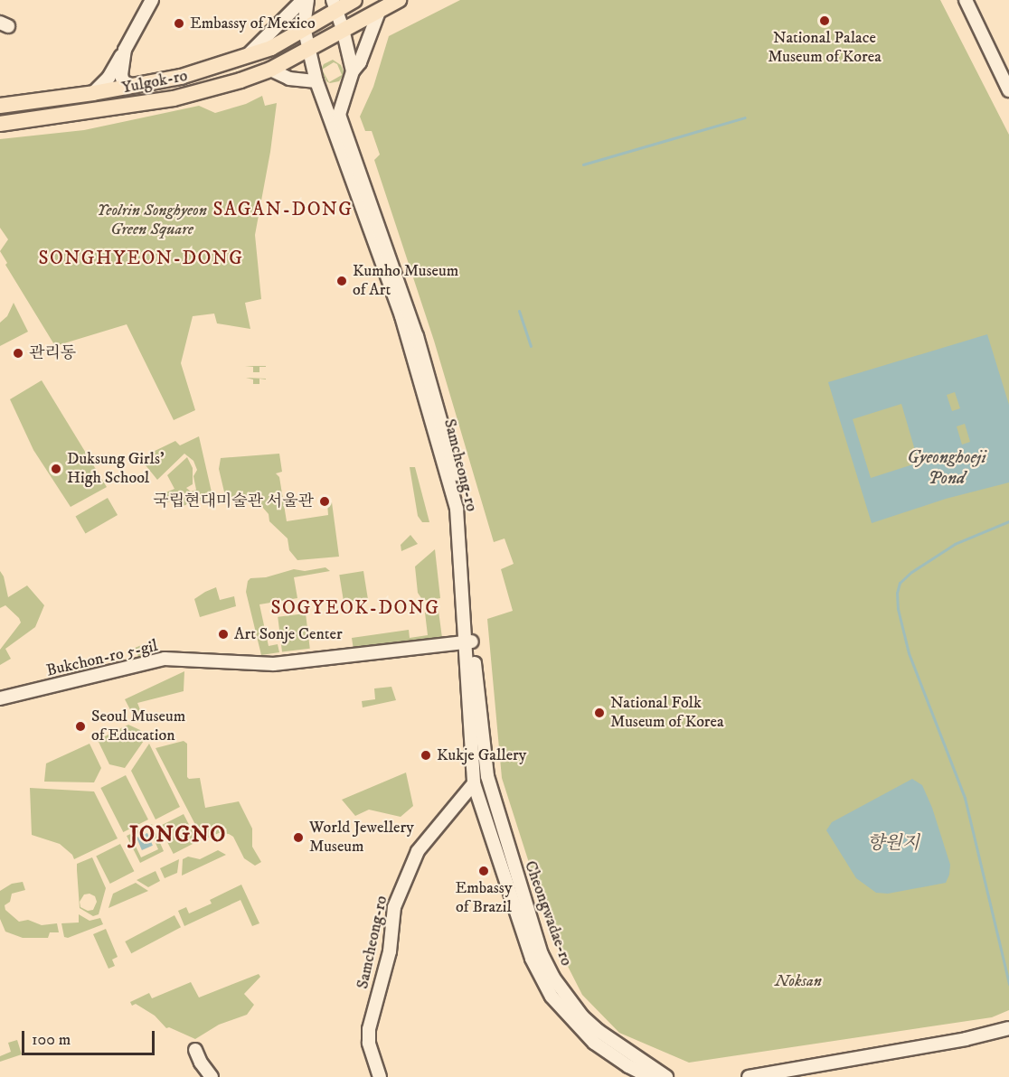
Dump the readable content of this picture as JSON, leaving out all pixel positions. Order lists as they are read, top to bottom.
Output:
{
  "streets": {
    "main road": ["Yulgok-ro"],
    "street": ["Samcheong-ro", "Bukchon-ro 5-gil", "Cheongwadae-ro"]
  },
  "crossings": [
    ["Yulgok-ro", "Samcheong-ro"],
    ["Samcheong-ro", "Bukchon-ro 5-gil"],
    ["Samcheong-ro", "Cheongwadae-ro"]
  ],
  "districts": [
    "SAGAN-DONG",
    "SONGHYEON-DONG",
    "SOGYEOK-DONG",
    "JONGNO"
  ],
  "water": ["Gyeonghoeji Pond", "향원지"],
  "parks": ["Yeolrin Songhyeon Green Square", "Noksan"],
  "places": [
    "National Palace Museum of Korea",
    "Embassy of Mexico",
    "Kumho Museum of Art",
    "관리동",
    "Duksung Girls’ High School",
    "국립현대미술관 서울관",
    "Art Sonje Center",
    "National Folk Museum of Korea",
    "Seoul Museum of Education",
    "Kukje Gallery",
    "World Jewellery Museum",
    "Embassy of Brazil"
  ],
  "scale_bar": "100 m"
}
